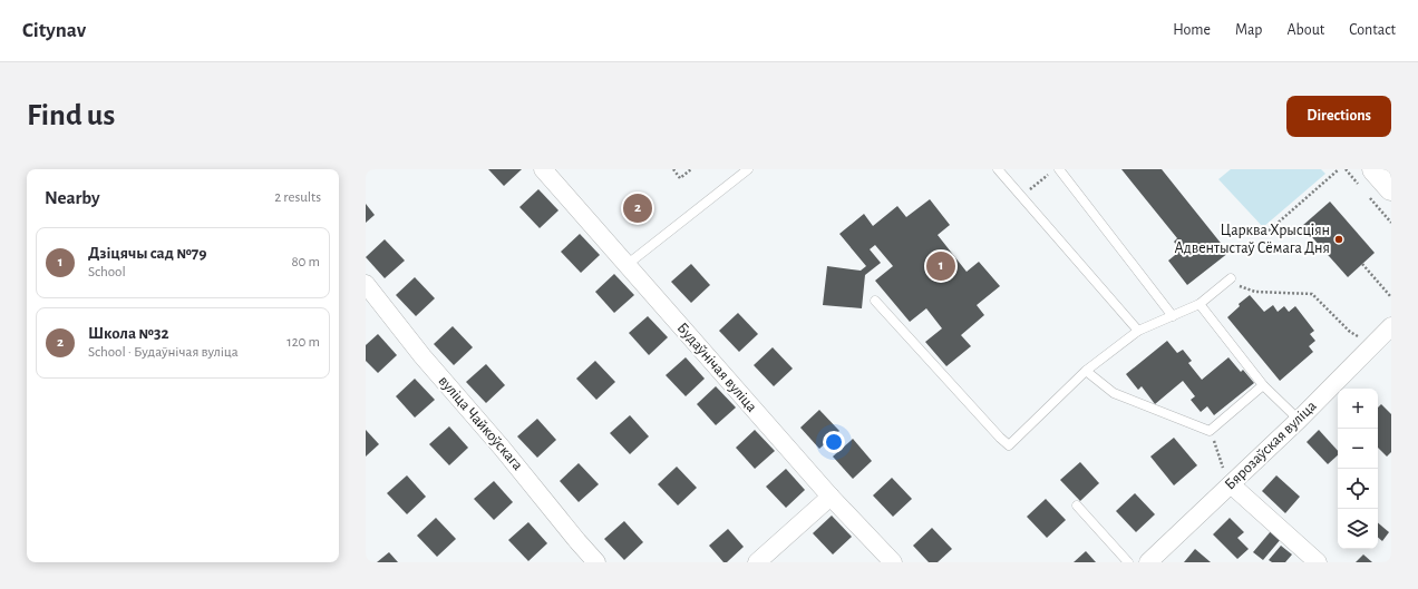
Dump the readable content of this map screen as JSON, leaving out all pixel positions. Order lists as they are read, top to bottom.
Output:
{
  "streets": {
    "street": ["Будаўнічая вуліца", "вуліца Чайкоўскага", "Бярозаўская вуліца"]
  },
  "places": ["Царква Хрысціян Адвентыстаў Сёмага Дня"],
  "page": {
    "header": "Citynav",
    "nav": [
      "Home",
      "Map",
      "About",
      "Contact"
    ],
    "buttons": "Directions",
    "title": "Find us",
    "heading": ["Nearby", "2 results"],
    "pins": ["2", "1"],
    "list": [
      {
        "mark": "1",
        "name": "Дзіцячы сад №79",
        "note": "School",
        "value": "80 m"
      },
      {
        "mark": "2",
        "name": "Школа №32",
        "note": "School · Будаўнічая вуліца",
        "value": "120 m"
      }
    ],
    "map_buttons": ["+", "−"]
  }
}
